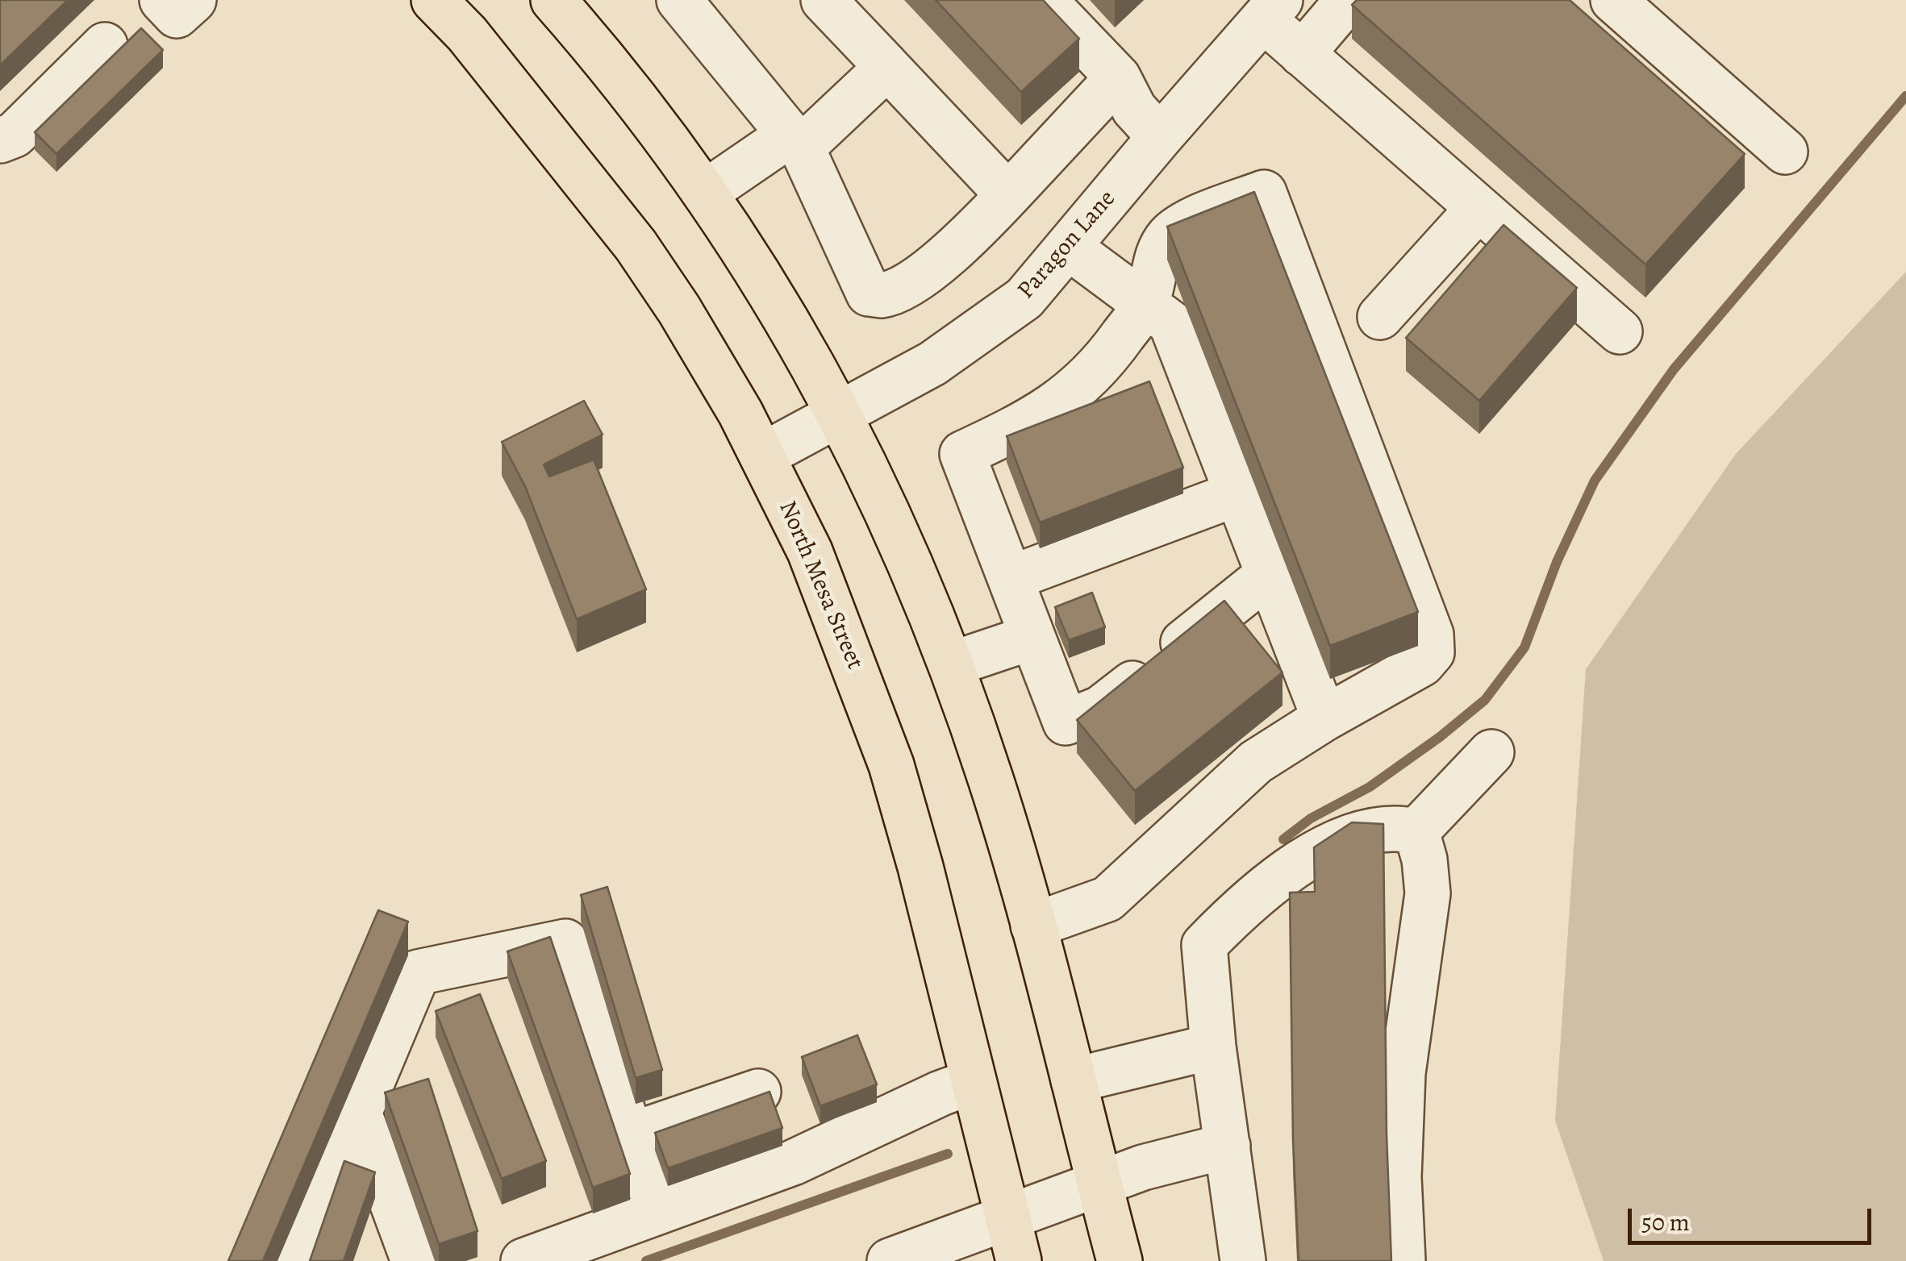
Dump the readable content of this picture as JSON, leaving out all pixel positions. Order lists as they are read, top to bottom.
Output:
{
  "streets": {
    "main road": ["North Mesa Street"],
    "street": ["Paragon Lane"]
  },
  "crossings": [
    ["Paragon Lane", "North Mesa Street"]
  ],
  "scale_bar": "50 m"
}
